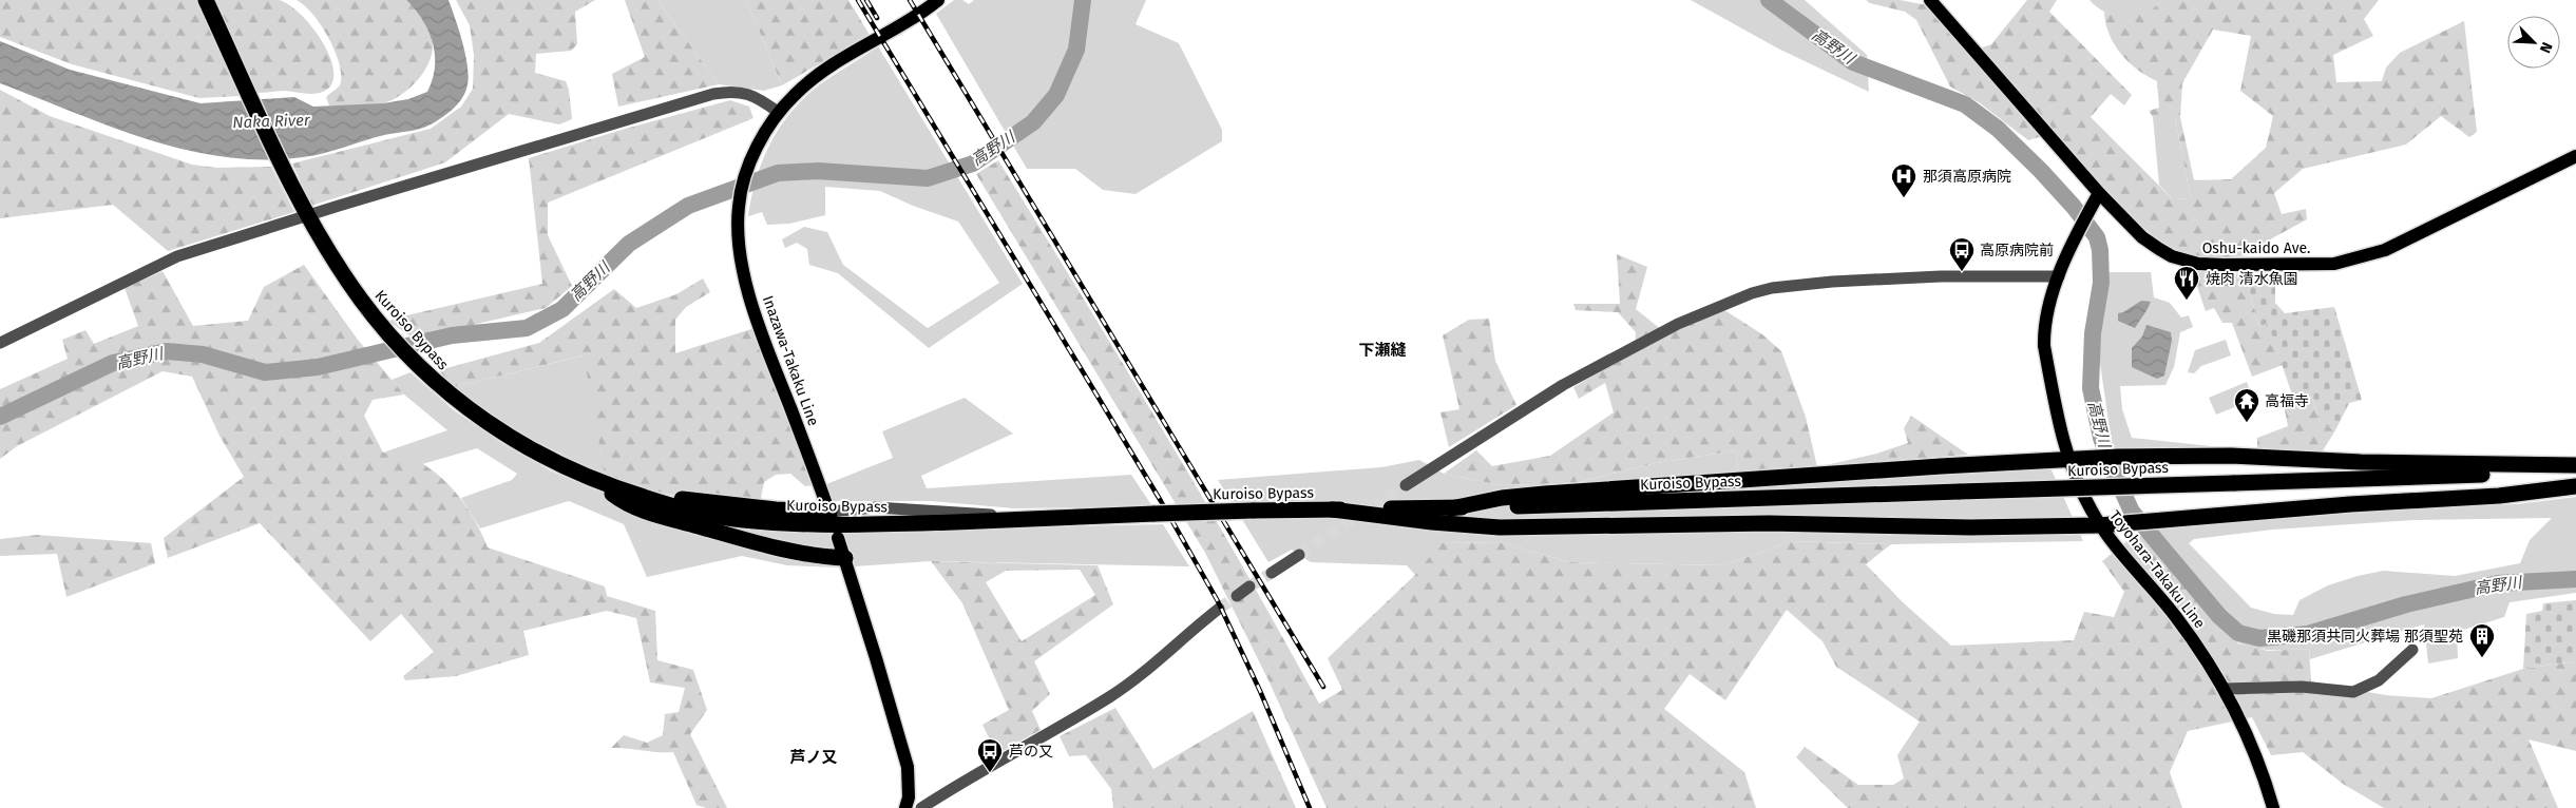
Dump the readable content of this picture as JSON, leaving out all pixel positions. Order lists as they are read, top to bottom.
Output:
{
  "streets": {
    "highway": ["Kuroiso Bypass"],
    "main road": ["Oshu-kaido Ave.", "Inazawa-Takaku Line", "Toyohara-Takaku Line"]
  },
  "crossings": [
    ["Oshu-kaido Ave.", "Toyohara-Takaku Line"]
  ],
  "districts": ["下瀬縫", "芦ノ又"],
  "water": ["高野川", "Naka River"],
  "places": {
    "hospital": ["那須高原病院"],
    "bus stop": ["高原病院前", "芦の又"],
    "restaurant": ["焼肉 清水魚園"],
    "temple": ["高福寺"],
    "building": ["黒磯那須共同火葬場 那須聖苑"]
  },
  "north": "bottom right"
}
